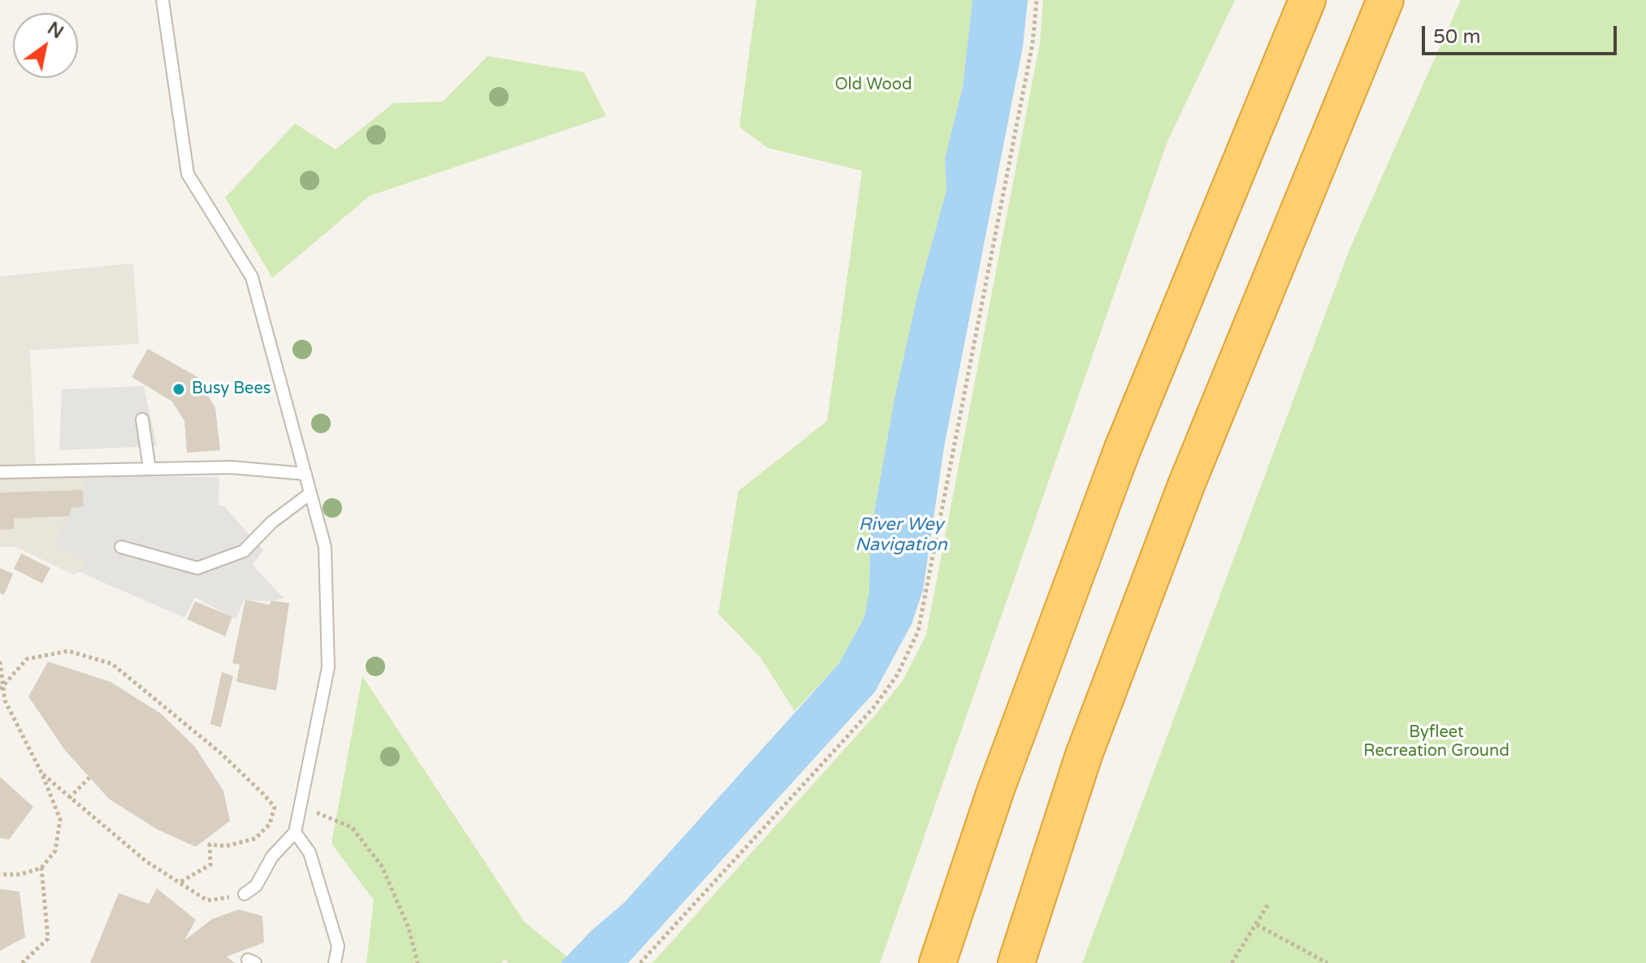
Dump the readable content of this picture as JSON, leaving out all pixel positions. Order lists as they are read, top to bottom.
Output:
{
  "water": ["River Wey Navigation"],
  "parks": ["Old Wood", "Byfleet Recreation Ground"],
  "places": ["Busy Bees"],
  "scale_bar": "50 m",
  "north": "top right"
}
